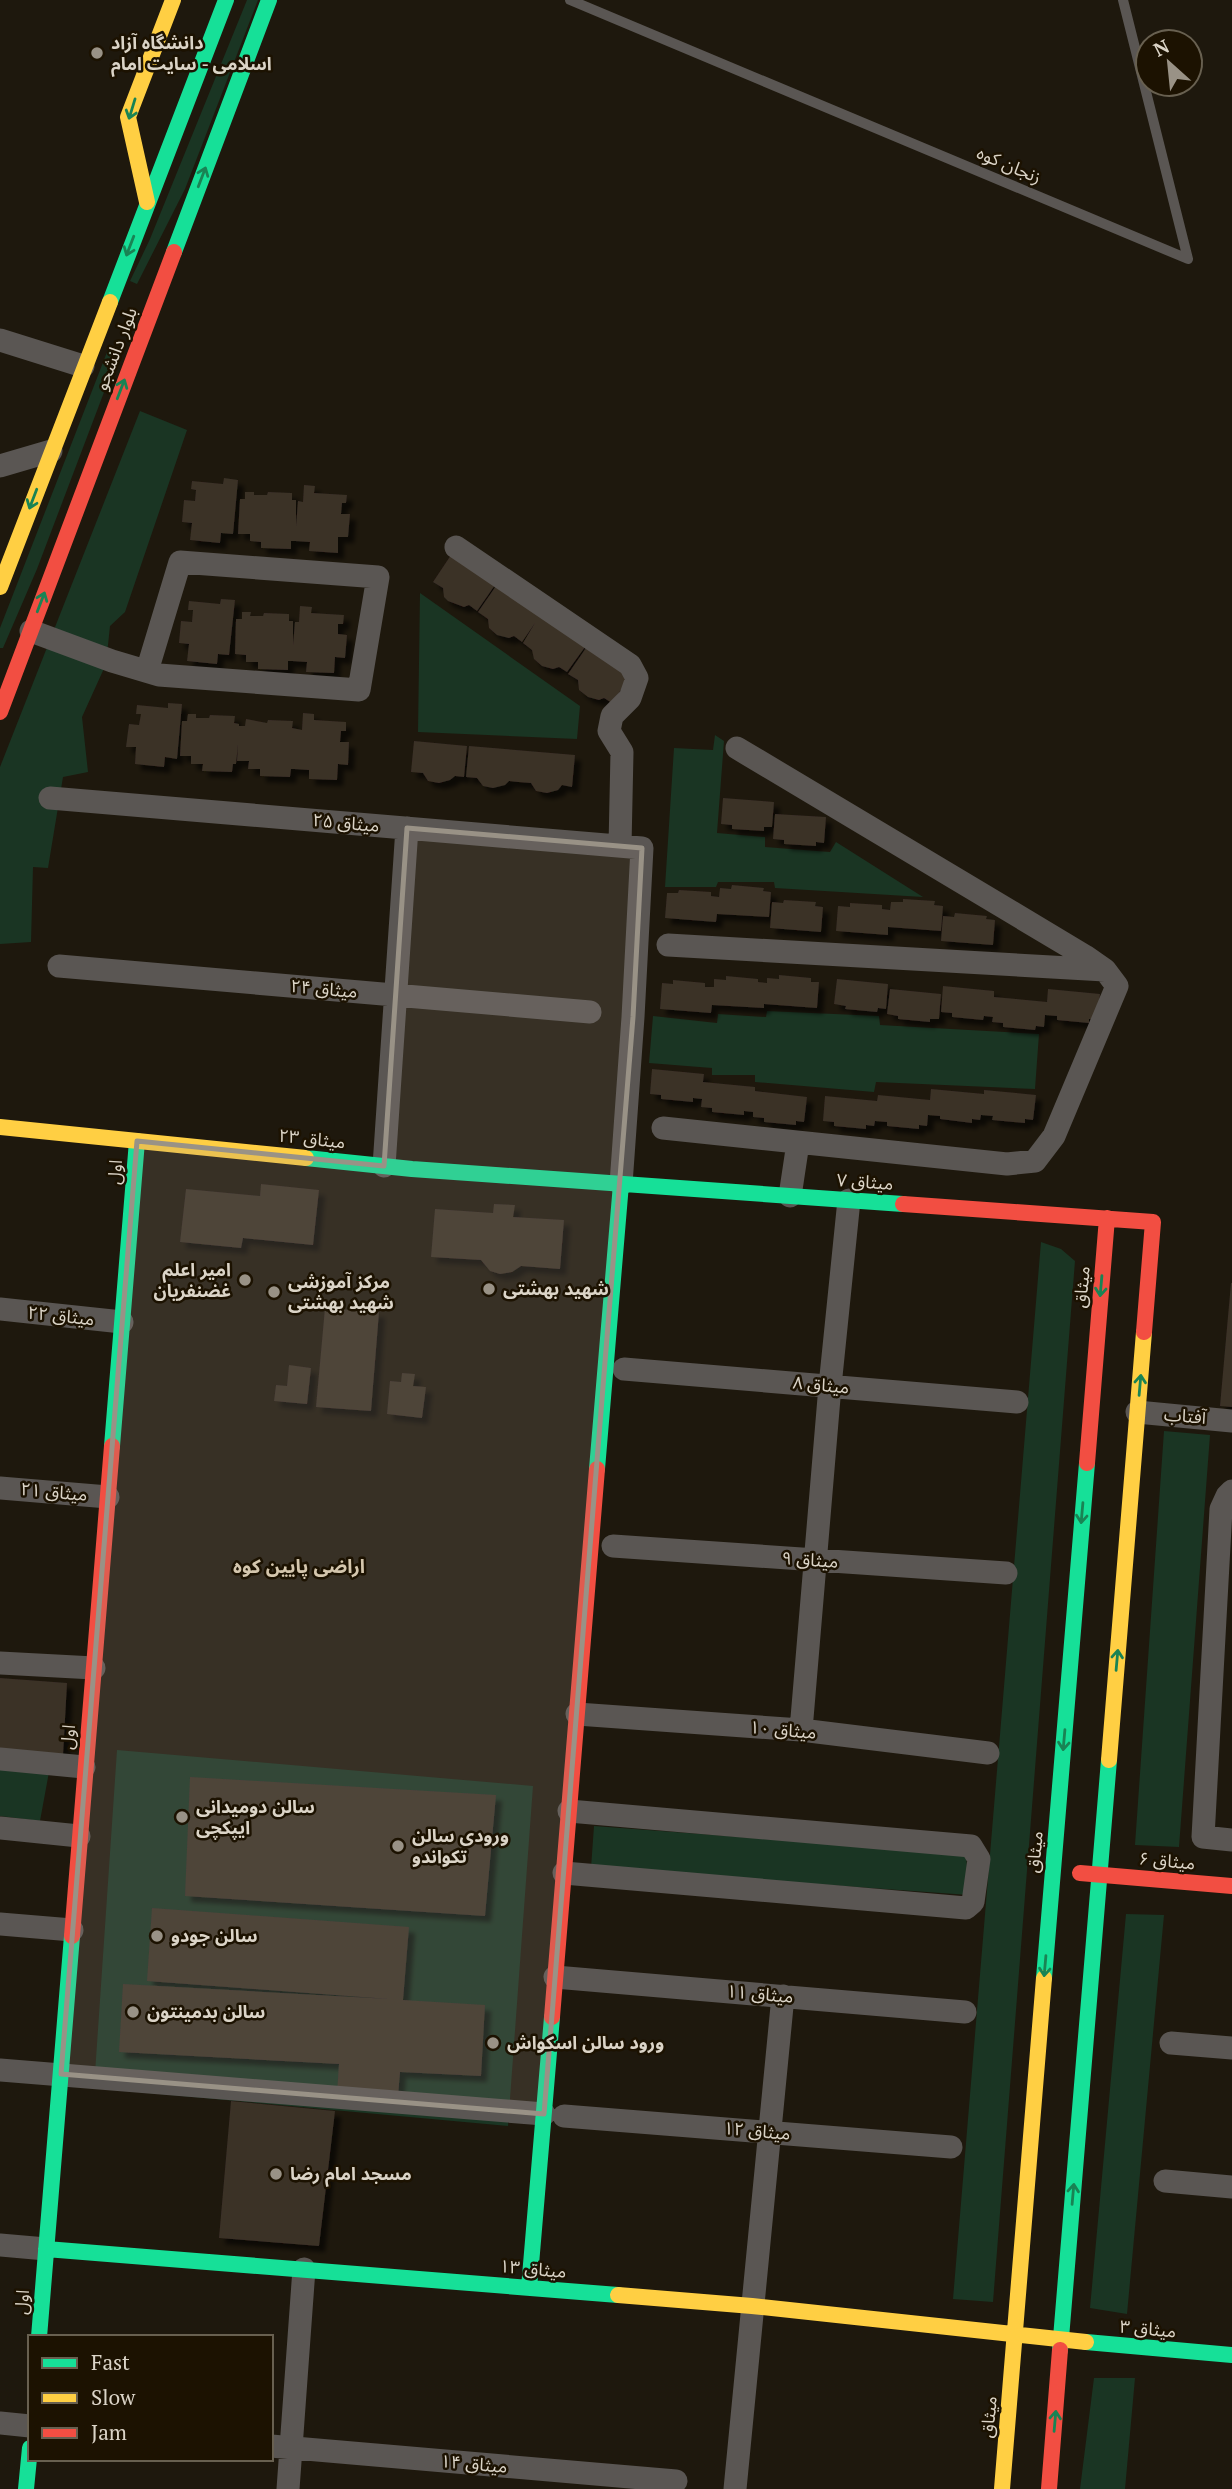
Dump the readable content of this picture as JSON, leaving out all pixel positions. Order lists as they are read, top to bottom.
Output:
{
  "streets": {
    "street": [
      "بلوار دانشجو",
      "میثاق ۲۵",
      "میثاق ۲۴",
      "میثاق ۲۳",
      "اول",
      "میثاق ۷",
      "میثاق",
      "میثاق ۲۲",
      "میثاق ۸",
      "آفتاب",
      "میثاق ۲۱",
      "میثاق ۹",
      "میثاق ۱۰",
      "میثاق ۶",
      "میثاق ۱۱",
      "میثاق ۱۲",
      "میثاق ۱۳",
      "میثاق ۳",
      "میثاق ۱۴"
    ],
    "lane": ["زنجان کوه"]
  },
  "crossings": [
    ["میثاق ۲۳", "اول"],
    ["میثاق ۲۳", "میثاق ۷"],
    ["اول", "میثاق ۲۲"],
    ["اول", "میثاق ۲۱"],
    ["اول", "میثاق ۱۲"],
    ["اول", "میثاق ۱۳"],
    ["میثاق ۷", "میثاق"],
    ["میثاق ۷", "آفتاب"],
    ["میثاق", "میثاق ۶"],
    ["میثاق", "میثاق ۱۳"],
    ["میثاق", "میثاق ۳"],
    ["میثاق ۱۳", "میثاق ۳"]
  ],
  "districts": ["اراضی پایین کوه"],
  "places": [
    "دانشگاه آزاد اسلامی - سایت امام",
    "امیر اعلم غضنفریان",
    "شهید بهشتی",
    "مرکز آموزشی شهید بهشتی",
    "سالن دومیدانی ایپکچی",
    "ورودی سالن تکواندو",
    "سالن جودو",
    "سالن بدمینتون",
    "ورود سالن اسکواش",
    "مسجد امام رضا"
  ],
  "legend": ["Fast", "Slow", "Jam"],
  "north": "top left"
}
